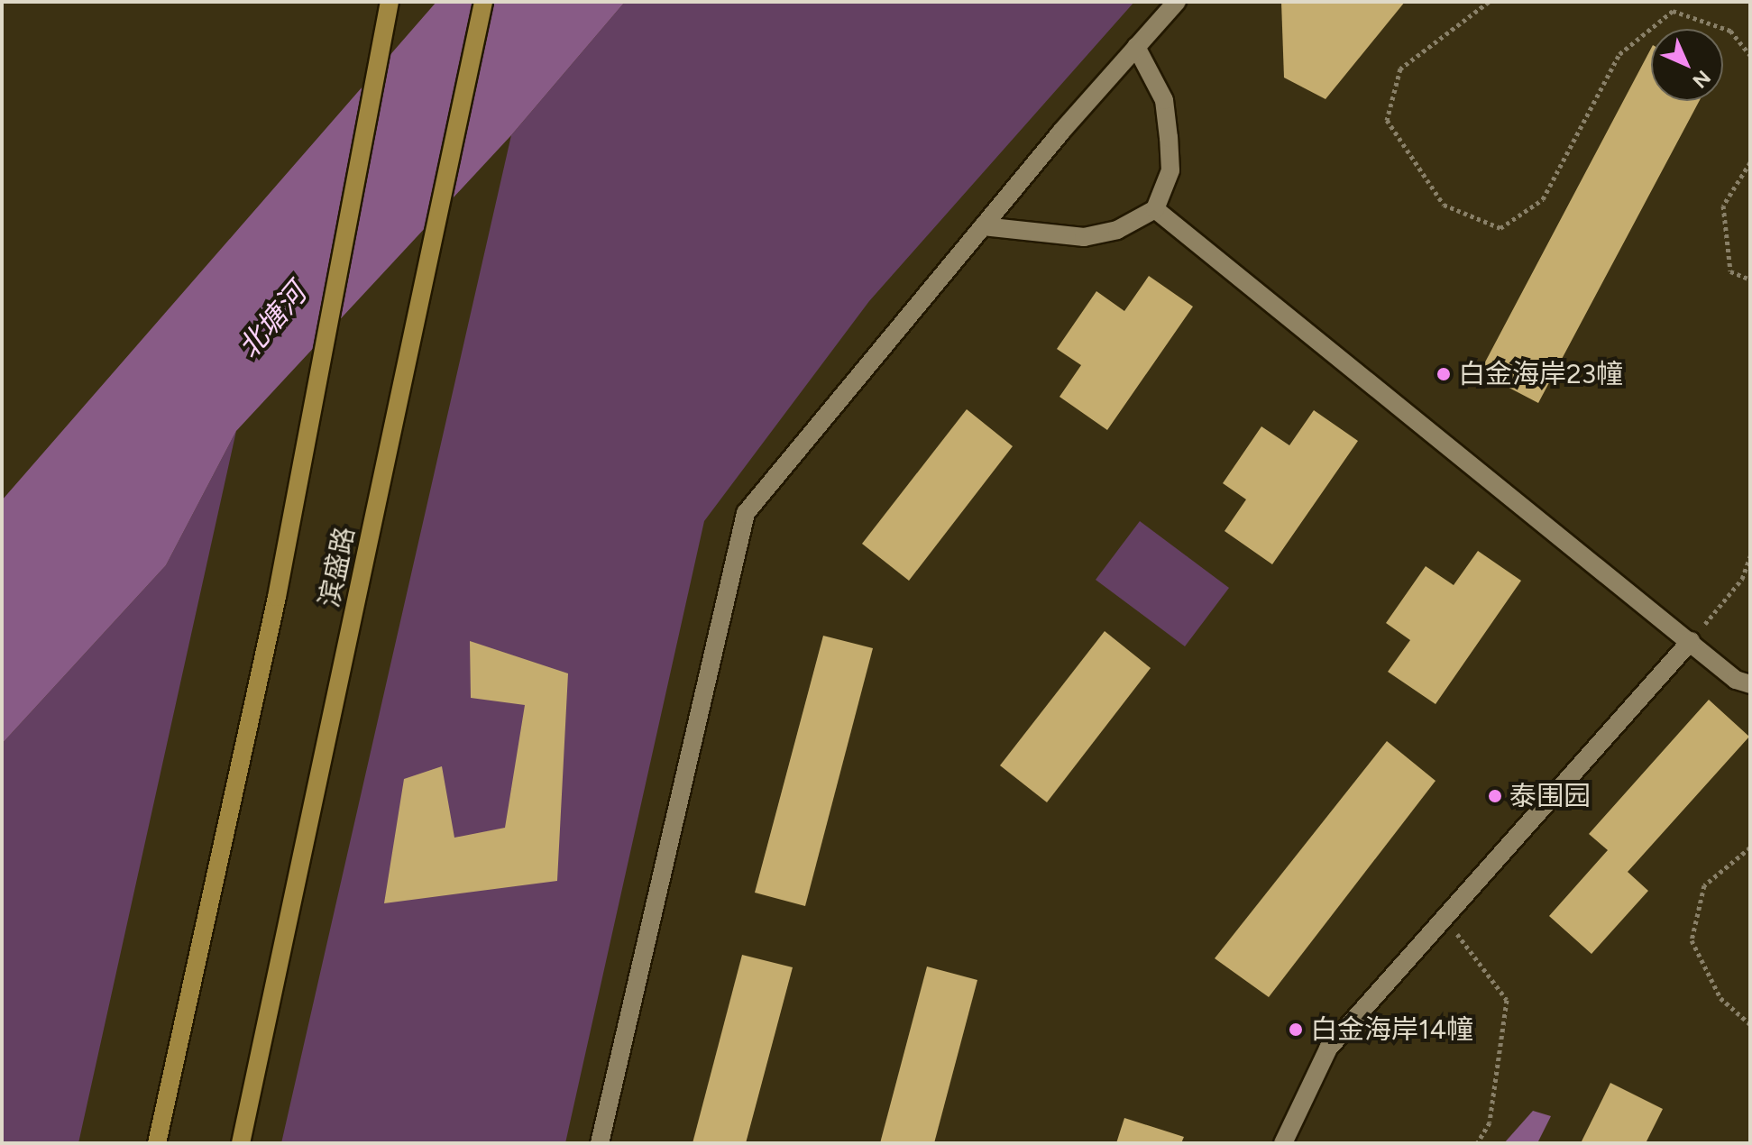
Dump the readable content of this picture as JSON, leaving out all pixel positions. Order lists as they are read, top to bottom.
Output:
{
  "streets": {
    "main road": ["滨盛路"]
  },
  "water": ["北塘河"],
  "places": ["白金海岸23幢", "泰围园", "白金海岸14幢"],
  "north": "bottom right"
}
